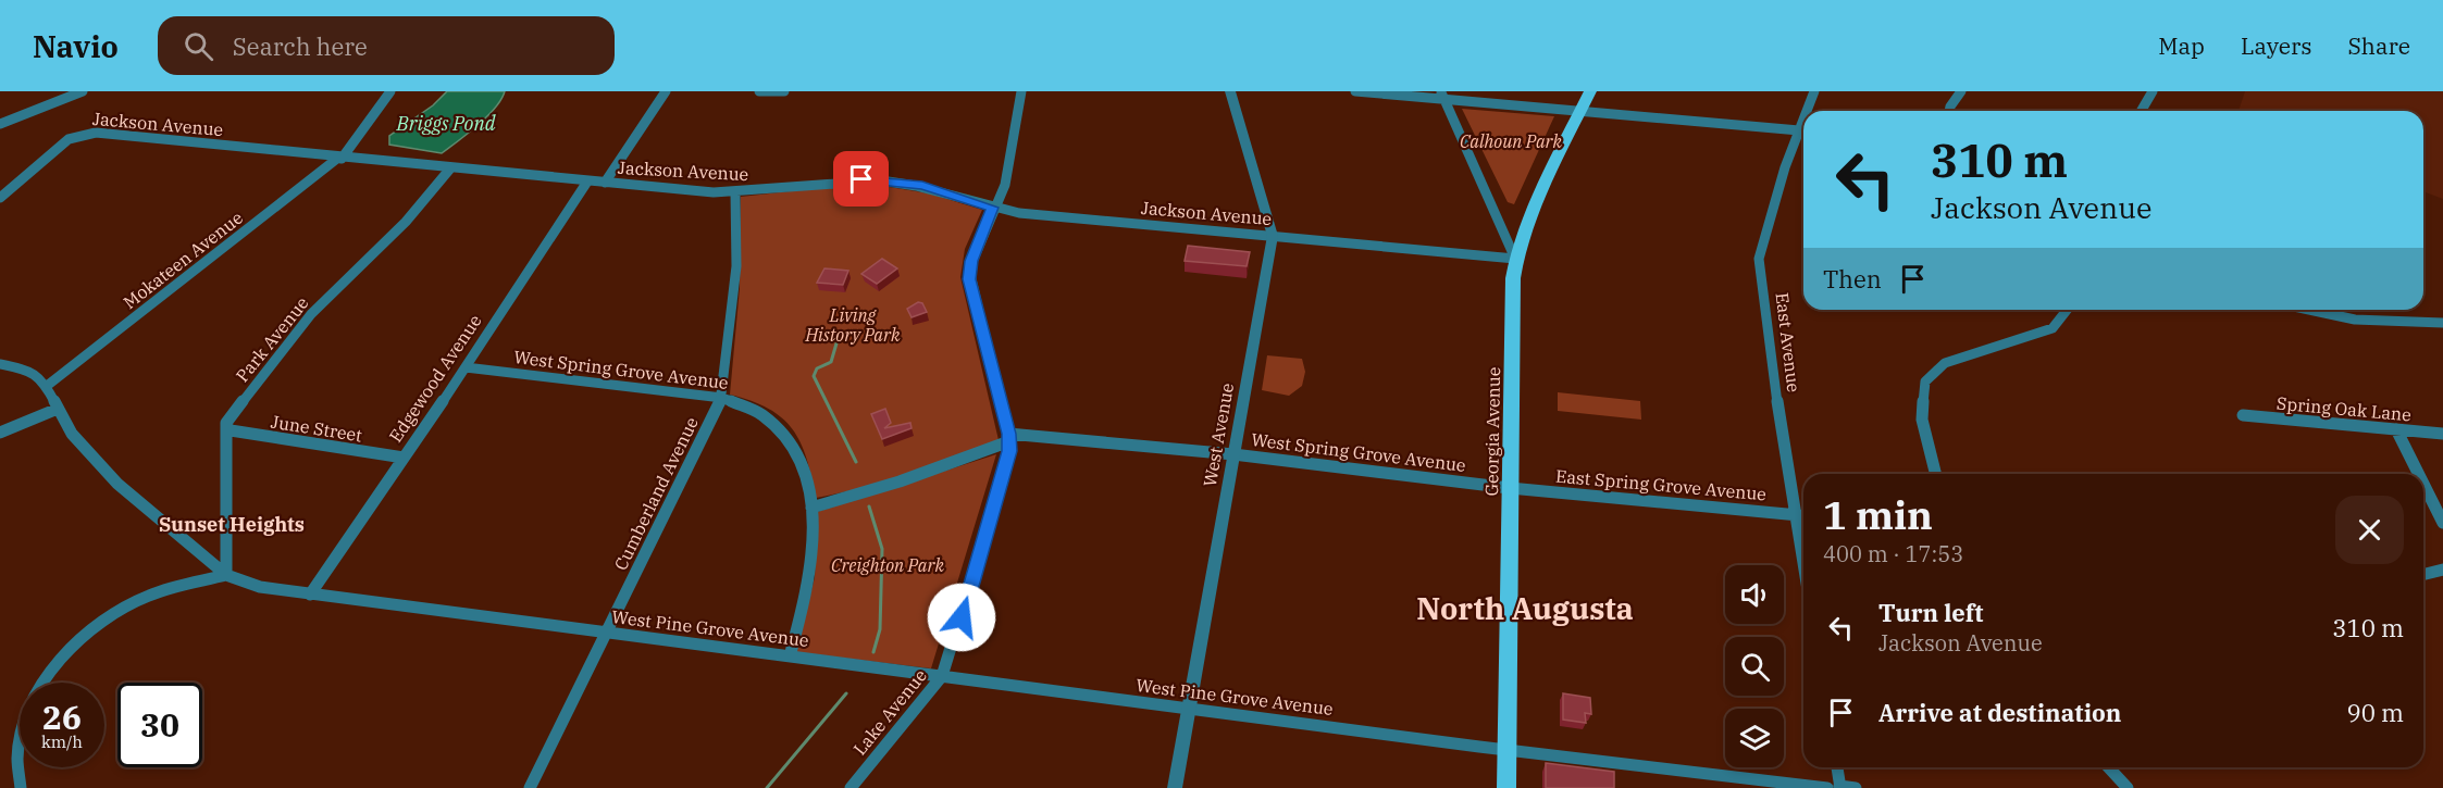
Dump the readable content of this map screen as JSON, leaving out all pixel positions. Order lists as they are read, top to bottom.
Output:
{
  "streets": {
    "main road": ["Georgia Avenue"],
    "street": [
      "Jackson Avenue",
      "Mokateen Avenue",
      "Park Avenue",
      "East Avenue",
      "West Spring Grove Avenue",
      "Edgewood Avenue",
      "Spring Oak Lane",
      "June Street",
      "West Avenue",
      "East Spring Grove Avenue",
      "Cumberland Avenue",
      "West Pine Grove Avenue",
      "Lake Avenue"
    ]
  },
  "crossings": [
    ["Jackson Avenue", "Mokateen Avenue"],
    ["Jackson Avenue", "Park Avenue"],
    ["Jackson Avenue", "Edgewood Avenue"],
    ["Jackson Avenue", "Georgia Avenue"],
    ["Jackson Avenue", "West Avenue"],
    ["Jackson Avenue", "Cumberland Avenue"],
    ["Jackson Avenue", "Lake Avenue"],
    ["Mokateen Avenue", "West Pine Grove Avenue"],
    ["Park Avenue", "June Street"],
    ["East Avenue", "East Spring Grove Avenue"],
    ["West Spring Grove Avenue", "Edgewood Avenue"],
    ["West Spring Grove Avenue", "Georgia Avenue"],
    ["West Spring Grove Avenue", "West Avenue"],
    ["West Spring Grove Avenue", "East Spring Grove Avenue"],
    ["West Spring Grove Avenue", "Cumberland Avenue"],
    ["West Spring Grove Avenue", "Lake Avenue"],
    ["Edgewood Avenue", "June Street"],
    ["Edgewood Avenue", "West Pine Grove Avenue"],
    ["Georgia Avenue", "East Spring Grove Avenue"],
    ["Georgia Avenue", "West Pine Grove Avenue"],
    ["West Avenue", "West Pine Grove Avenue"],
    ["Cumberland Avenue", "West Pine Grove Avenue"],
    ["West Pine Grove Avenue", "Lake Avenue"]
  ],
  "districts": ["Sunset Heights", "North Augusta"],
  "water": ["Briggs Pond"],
  "parks": ["Calhoun Park", "Living History Park", "Creighton Park"],
  "page": {
    "header": "Navio",
    "search": "Search here",
    "nav": ["Map", "Layers", "Share"],
    "turn": ["310 m", "Jackson Avenue"],
    "then": "Then",
    "heading": ["1 min", "400 m · 17:53"],
    "list": [
      {
        "name": "Turn left",
        "note": "Jackson Avenue",
        "value": "310 m"
      },
      {
        "name": "Arrive at destination",
        "value": "90 m"
      }
    ],
    "speed": "26 km/h",
    "limit": "30"
  }
}
